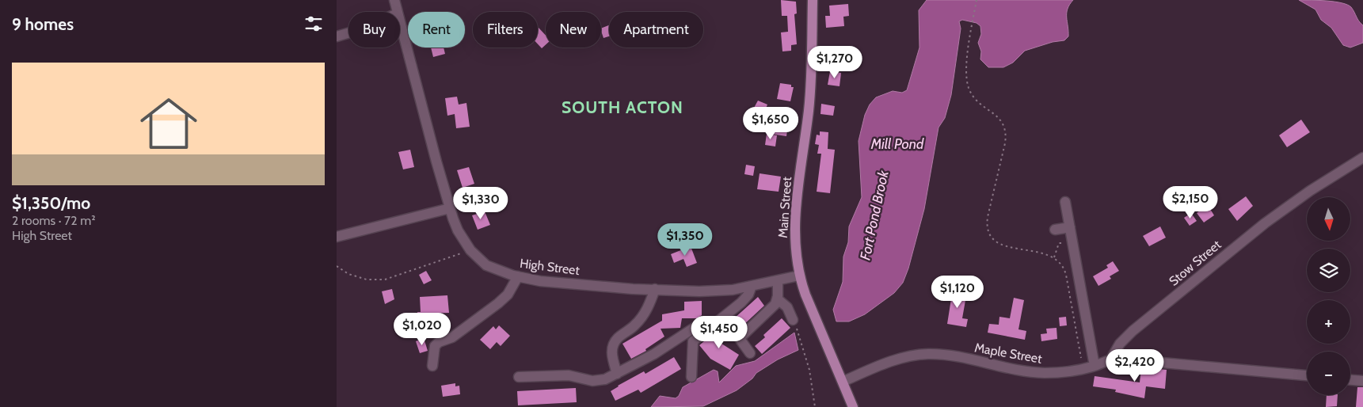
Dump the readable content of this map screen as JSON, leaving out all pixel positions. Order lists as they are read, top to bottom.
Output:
{
  "streets": {
    "main road": ["Main Street"],
    "street": ["Stow Street", "High Street", "Maple Street"]
  },
  "crossings": [
    ["Main Street", "High Street"],
    ["Main Street", "Maple Street"],
    ["Stow Street", "Maple Street"]
  ],
  "districts": ["SOUTH ACTON"],
  "water": ["Mill Pond", "Fort Pond Brook"],
  "north": "bottom",
  "page": {
    "heading": "9 homes",
    "chip": [
      "Buy",
      "Rent",
      "Filters",
      "New",
      "Apartment"
    ],
    "price": [
      "$1,270",
      "$1,650",
      "$2,150",
      "$1,330",
      "$1,350",
      "$1,120",
      "$1,020",
      "$1,450",
      "$2,420"
    ],
    "list": [
      {
        "name": "$1,350/mo",
        "note": "2 rooms · 72 m² · High Street"
      }
    ],
    "map_buttons": ["+", "−"]
  }
}
